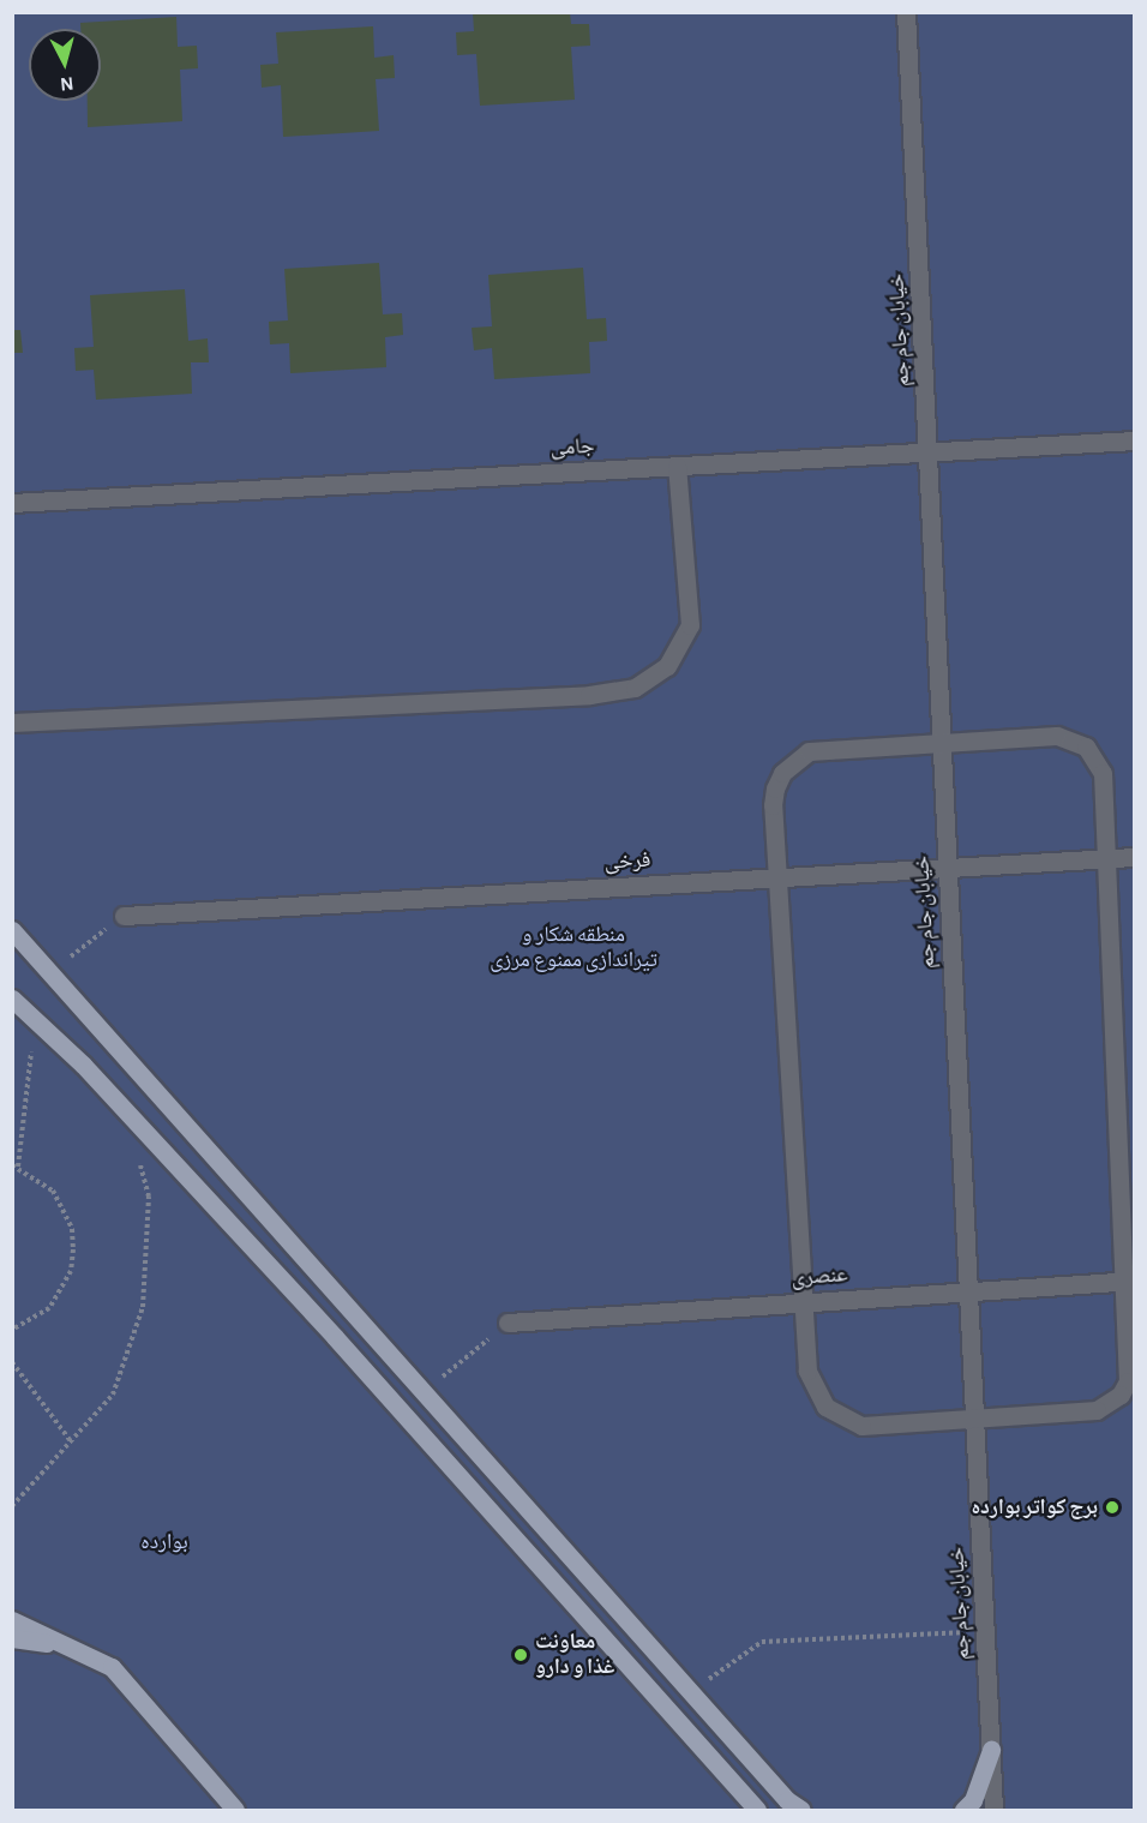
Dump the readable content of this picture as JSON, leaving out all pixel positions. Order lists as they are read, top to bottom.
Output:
{
  "streets": {
    "street": [
      "خیابان جام جم",
      "جامی",
      "فرخی",
      "عنصری"
    ]
  },
  "crossings": [
    ["خیابان جام جم", "جامی"],
    ["خیابان جام جم", "فرخی"],
    ["خیابان جام جم", "عنصری"]
  ],
  "parks": ["منطقه شکار و تیراندازی ممنوع مرزی", "بوارده"],
  "places": ["برج کواتر بوارده", "معاونت غذا و دارو"],
  "north": "bottom"
}
